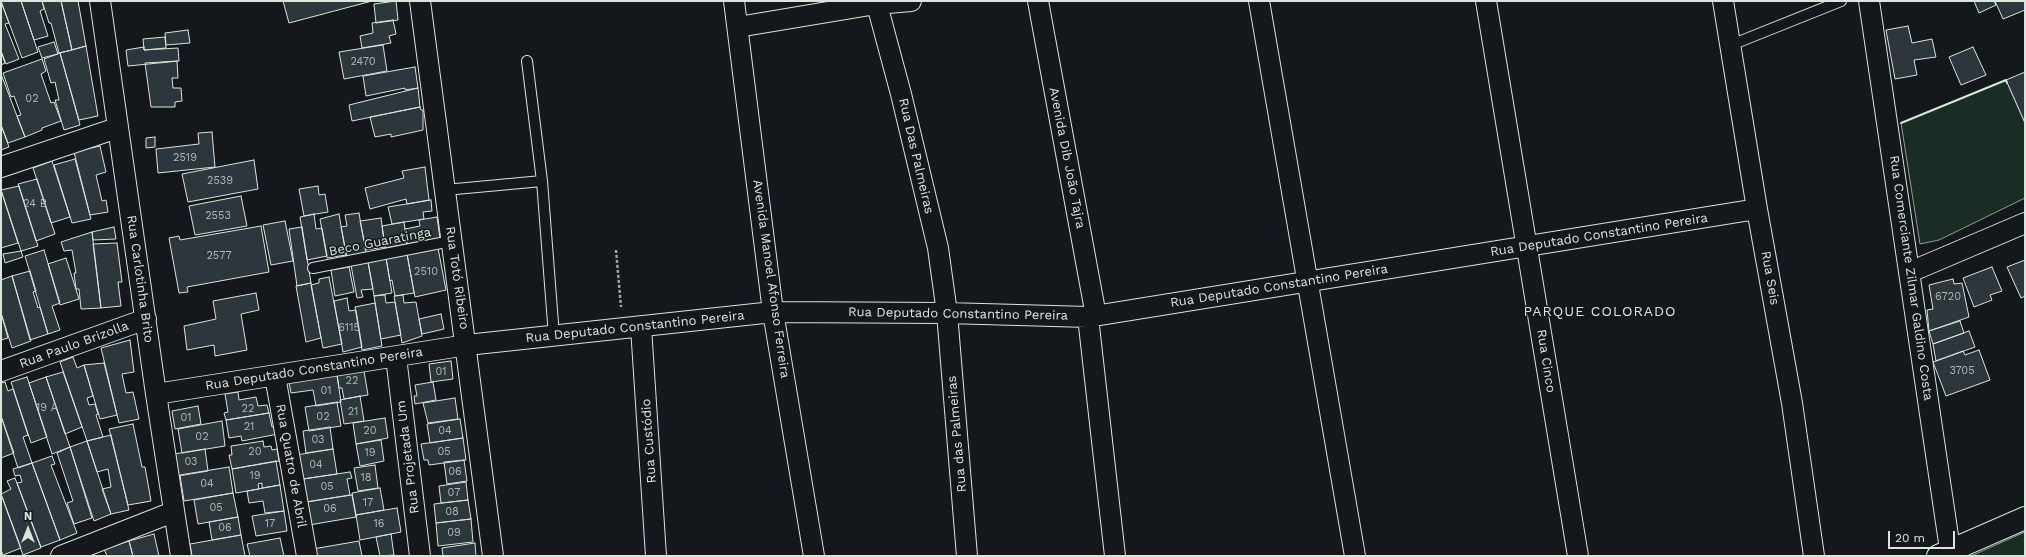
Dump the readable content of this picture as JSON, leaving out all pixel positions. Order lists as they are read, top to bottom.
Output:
{
  "streets": {
    "street": [
      "Rua Das Palmeiras",
      "Avenida Dib João Tajra",
      "Rua Deputado Constantino Pereira",
      "Rua Totó Ribeiro",
      "Rua Seis",
      "Rua Comerciante Zilmar Galdino Costa",
      "Rua Carlotinha Brito",
      "Avenida Manoel Afonso Ferreira",
      "Rua Paulo Brizolla",
      "Rua Cinco",
      "Rua das Palmeiras",
      "Rua Custódio",
      "Rua Projetada Um",
      "Rua Quatro de Abril"
    ],
    "lane": ["Beco Guaratinga"]
  },
  "crossings": [
    ["Rua Das Palmeiras", "Rua Deputado Constantino Pereira"],
    ["Rua Das Palmeiras", "Rua das Palmeiras"],
    ["Avenida Dib João Tajra", "Rua Deputado Constantino Pereira"],
    ["Rua Deputado Constantino Pereira", "Rua Totó Ribeiro"],
    ["Rua Deputado Constantino Pereira", "Rua Seis"],
    ["Rua Deputado Constantino Pereira", "Rua Carlotinha Brito"],
    ["Rua Deputado Constantino Pereira", "Avenida Manoel Afonso Ferreira"],
    ["Rua Deputado Constantino Pereira", "Rua Cinco"],
    ["Rua Deputado Constantino Pereira", "Rua das Palmeiras"],
    ["Rua Deputado Constantino Pereira", "Rua Custódio"],
    ["Rua Deputado Constantino Pereira", "Rua Projetada Um"],
    ["Rua Deputado Constantino Pereira", "Rua Quatro de Abril"],
    ["Beco Guaratinga", "Rua Totó Ribeiro"],
    ["Rua Carlotinha Brito", "Rua Paulo Brizolla"]
  ],
  "districts": ["PARQUE COLORADO"],
  "house_numbers": [
    "2470",
    "02",
    "2519",
    "2539",
    "24 B",
    "2553",
    "2577",
    "2510",
    "6720",
    "6115",
    "3705",
    "01",
    "22",
    "01",
    "19 A",
    "22",
    "21",
    "02",
    "01",
    "21",
    "20",
    "04",
    "02",
    "03",
    "20",
    "05",
    "19",
    "03",
    "04",
    "06",
    "19",
    "18",
    "04",
    "05",
    "07",
    "17",
    "05",
    "06",
    "08",
    "17",
    "16",
    "06",
    "09"
  ],
  "scale_bar": "20 m",
  "north": "top"
}
